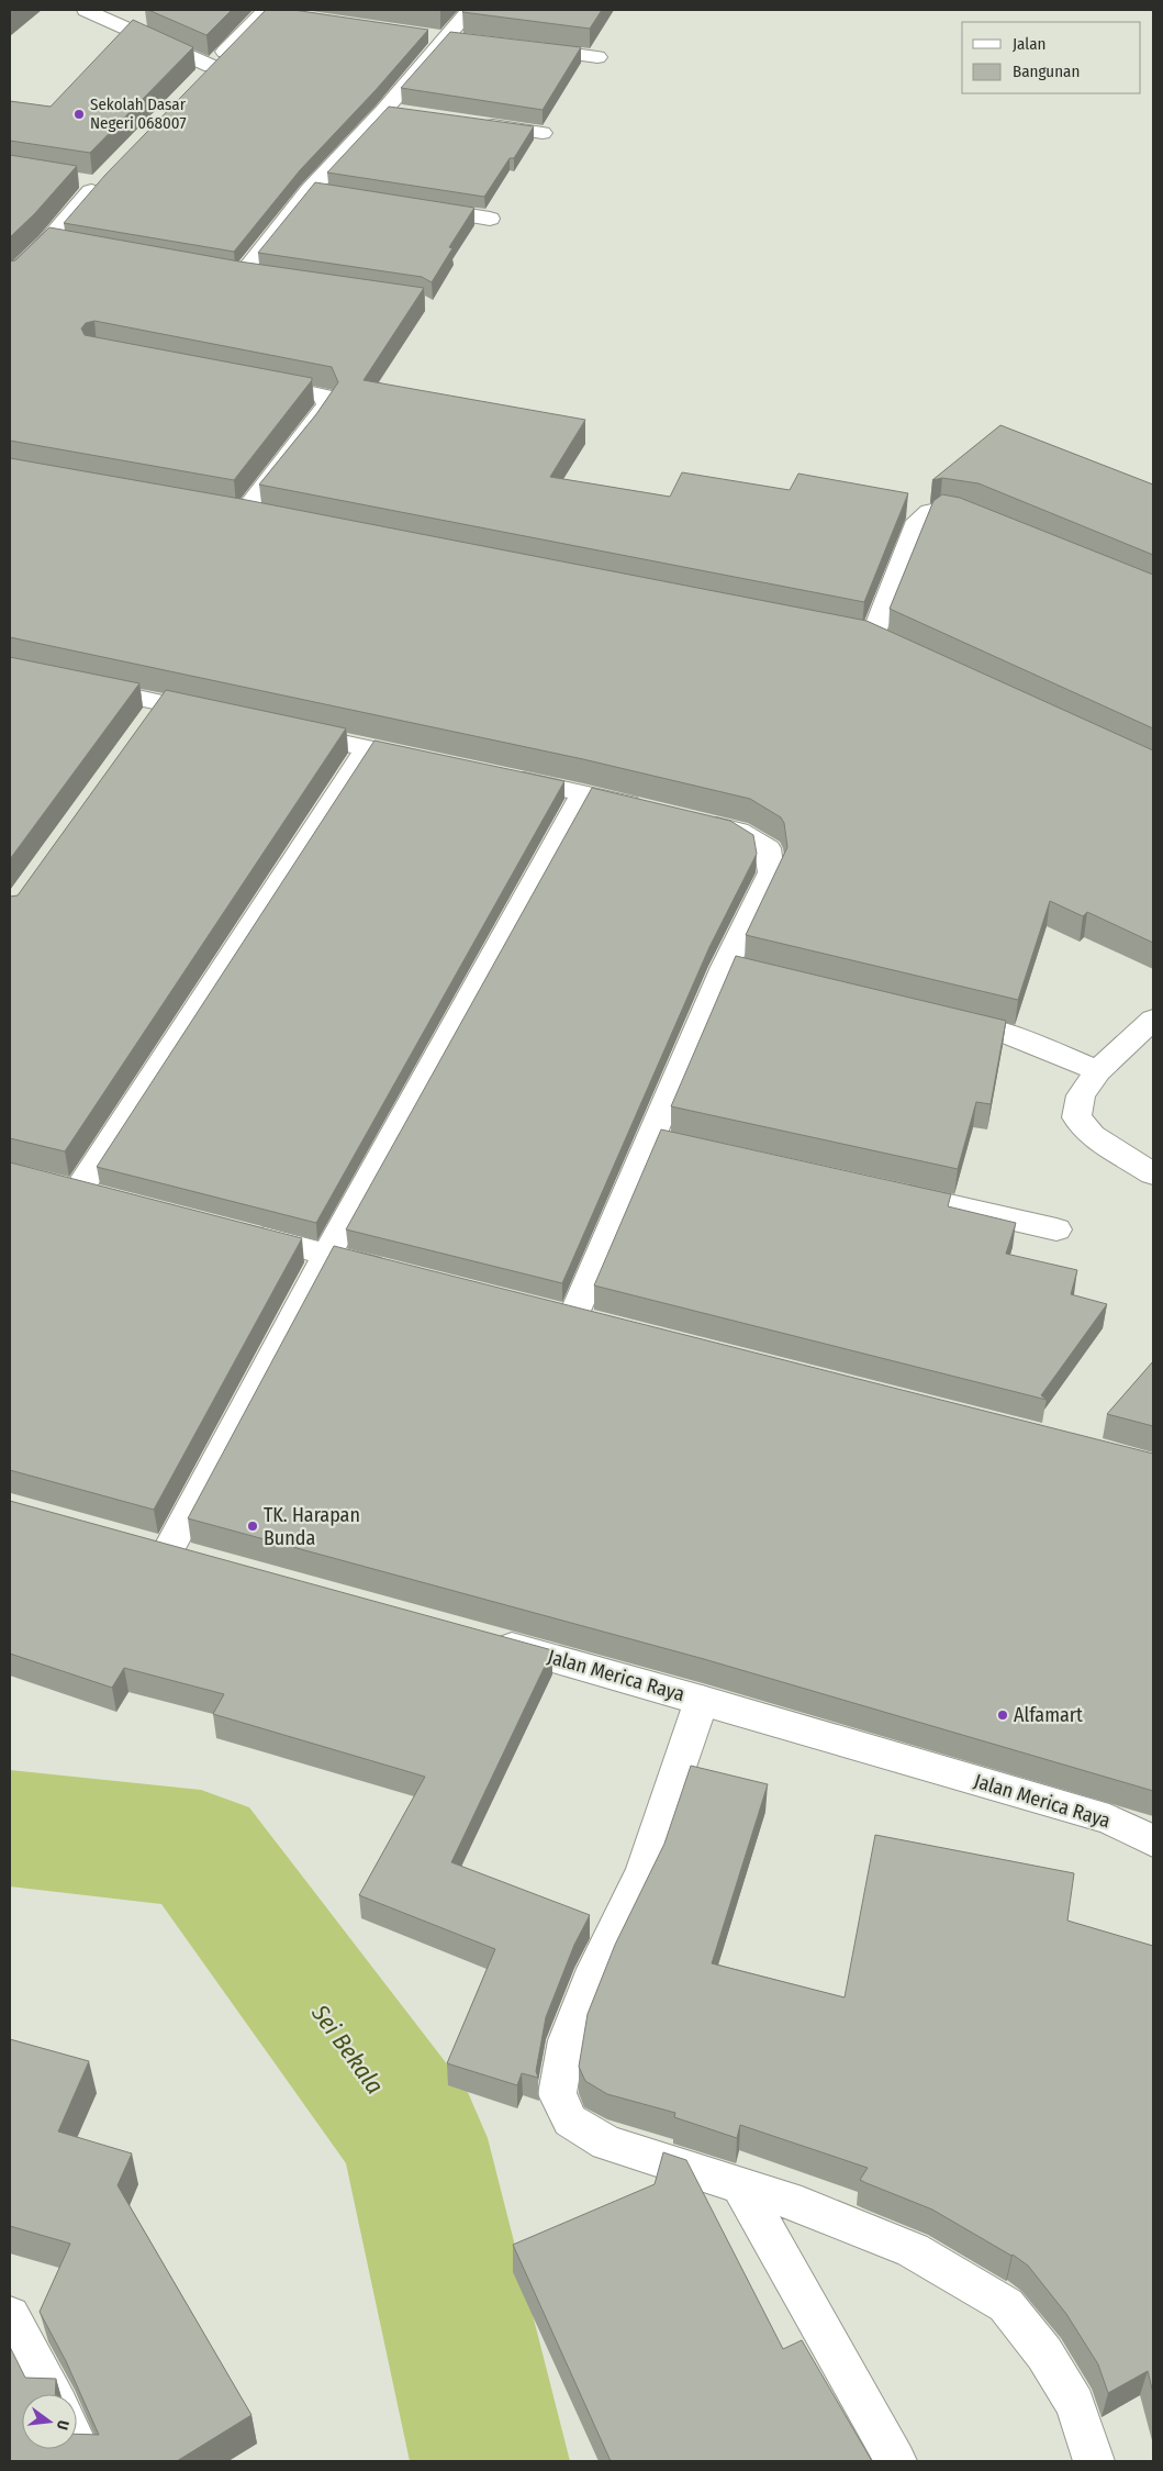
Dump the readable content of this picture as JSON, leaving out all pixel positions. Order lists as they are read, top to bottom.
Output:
{
  "streets": {
    "street": ["Jalan Merica Raya"]
  },
  "water": ["Sei Bekala"],
  "places": ["Sekolah Dasar Negeri 068007", "TK. Harapan Bunda", "Alfamart"],
  "legend": ["Jalan", "Bangunan"],
  "north": "right"
}
